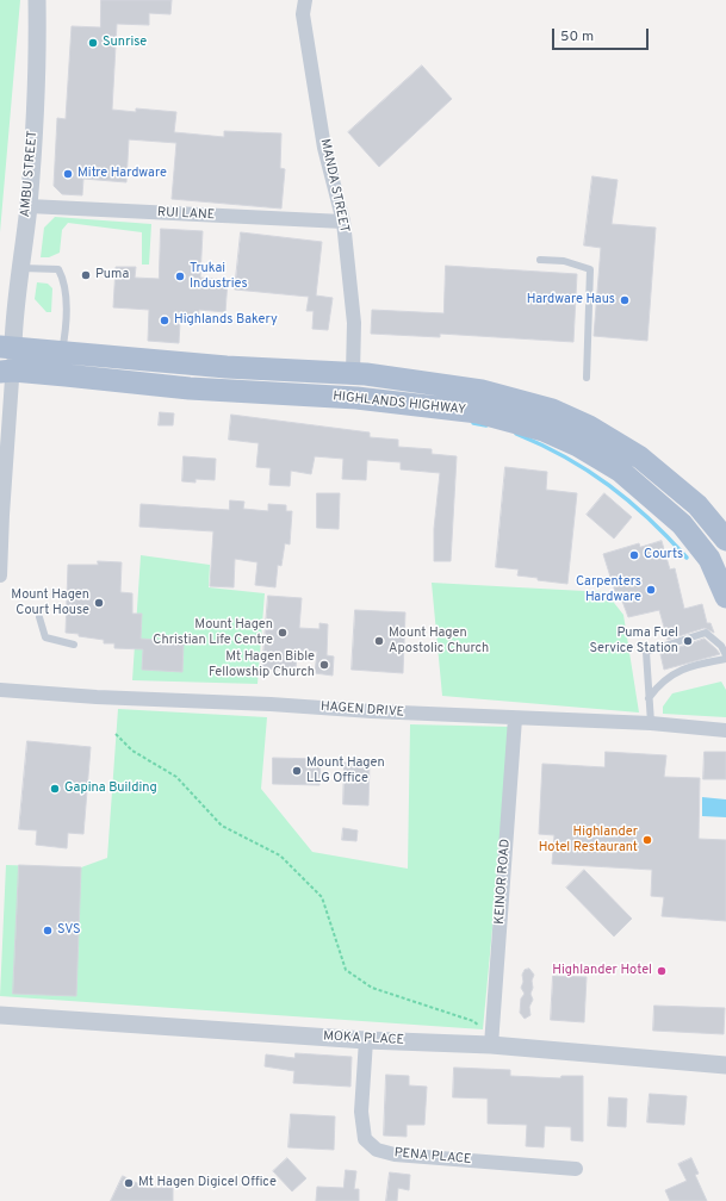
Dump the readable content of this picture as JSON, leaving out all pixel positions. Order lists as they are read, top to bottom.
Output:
{
  "streets": {
    "main road": ["HIGHLANDS HIGHWAY"],
    "street": [
      "AMBU STREET",
      "MANDA STREET",
      "RUI LANE",
      "HAGEN DRIVE",
      "KEINOR ROAD",
      "MOKA PLACE",
      "PENA PLACE"
    ]
  },
  "crossings": [
    ["AMBU STREET", "RUI LANE"],
    ["AMBU STREET", "HIGHLANDS HIGHWAY"],
    ["MANDA STREET", "RUI LANE"],
    ["MANDA STREET", "HIGHLANDS HIGHWAY"],
    ["HAGEN DRIVE", "KEINOR ROAD"],
    ["KEINOR ROAD", "MOKA PLACE"],
    ["MOKA PLACE", "PENA PLACE"]
  ],
  "places": [
    "Sunrise",
    "Mitre Hardware",
    "Puma",
    "Trukai Industries",
    "Hardware Haus",
    "Highlands Bakery",
    "Courts",
    "Carpenters Hardware",
    "Mount Hagen Court House",
    "Mount Hagen Christian Life Centre",
    "Mount Hagen Apostolic Church",
    "Puma Fuel Service Station",
    "Mt Hagen Bible Fellowship Church",
    "Mount Hagen LLG Office",
    "Gapina Building",
    "Highlander Hotel Restaurant",
    "SVS",
    "Highlander Hotel",
    "Mt Hagen Digicel Office"
  ],
  "scale_bar": "50 m"
}
